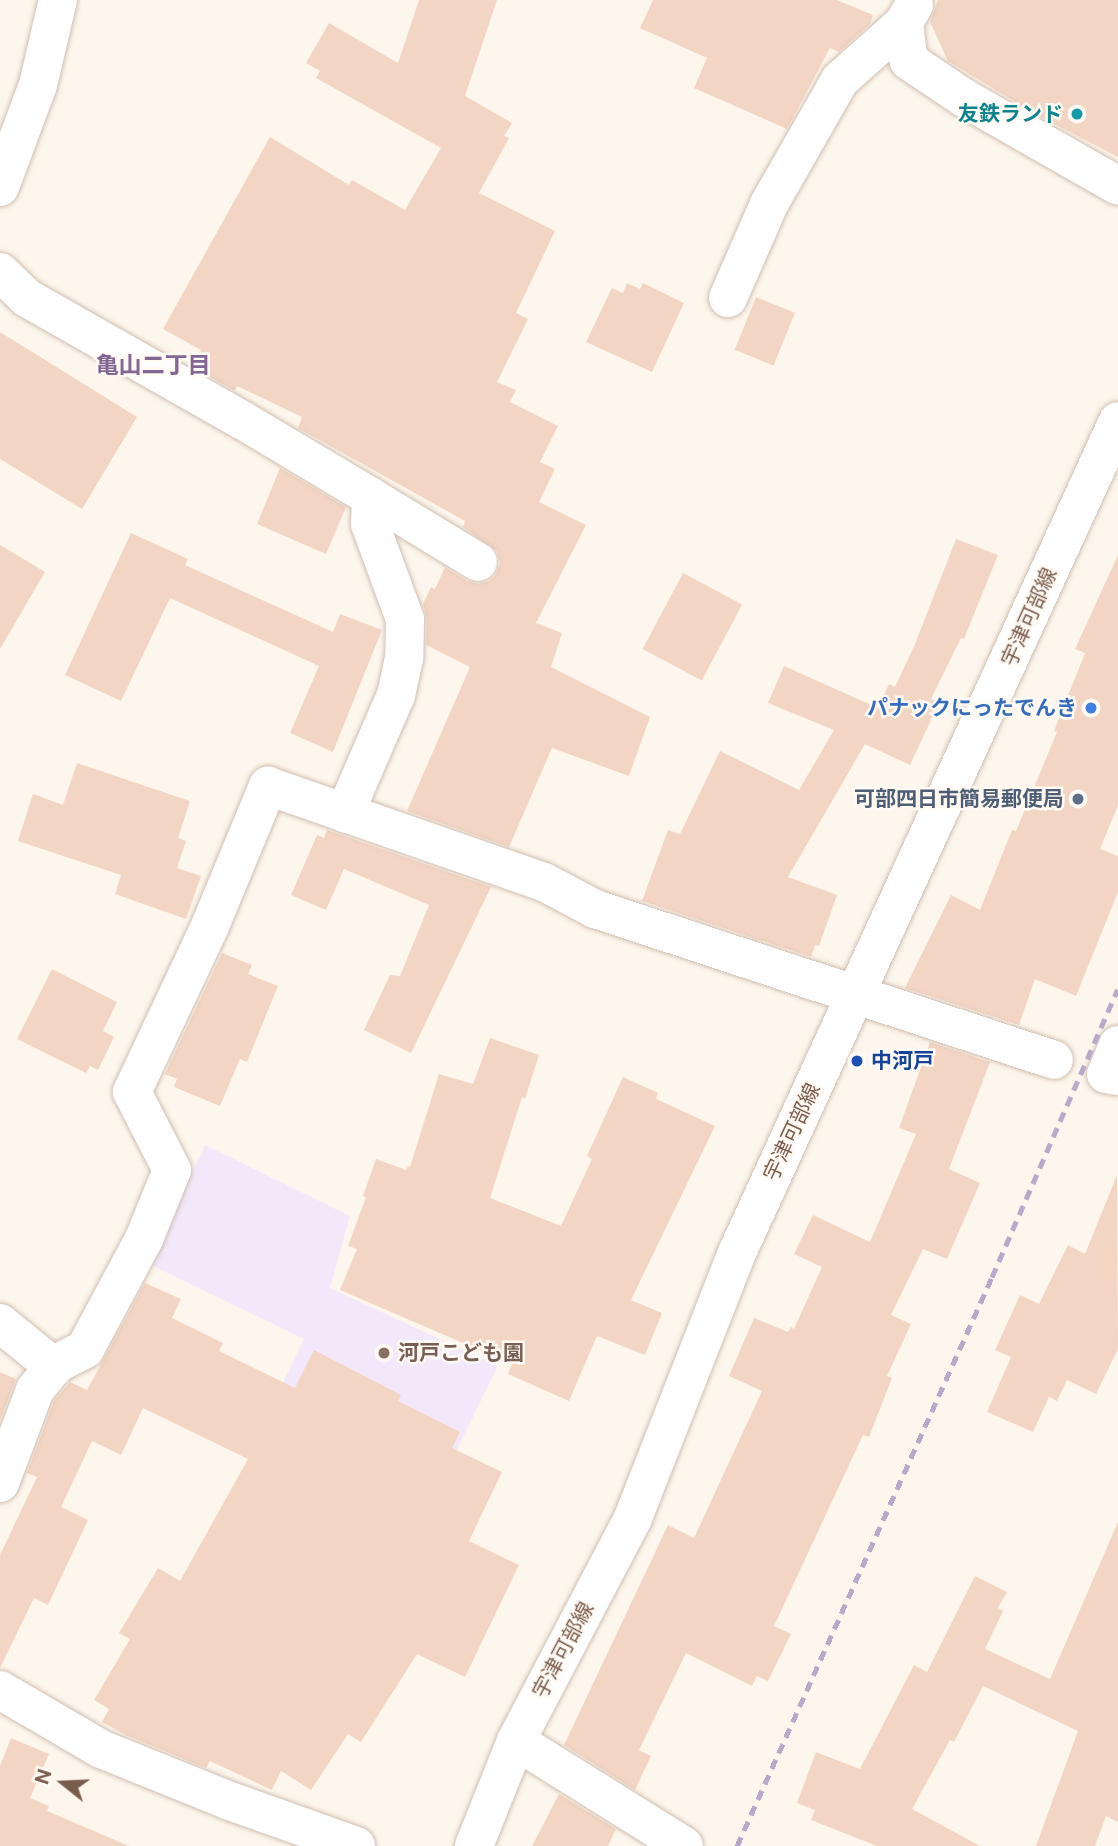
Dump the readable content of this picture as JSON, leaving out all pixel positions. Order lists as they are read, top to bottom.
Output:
{
  "streets": {
    "street": ["宇津可部線"]
  },
  "districts": ["亀山二丁目"],
  "places": [
    "友鉄ランド",
    "パナックにったでんき",
    "可部四日市簡易郵便局",
    "中河戸",
    "河戸こども園"
  ],
  "north": "left"
}
